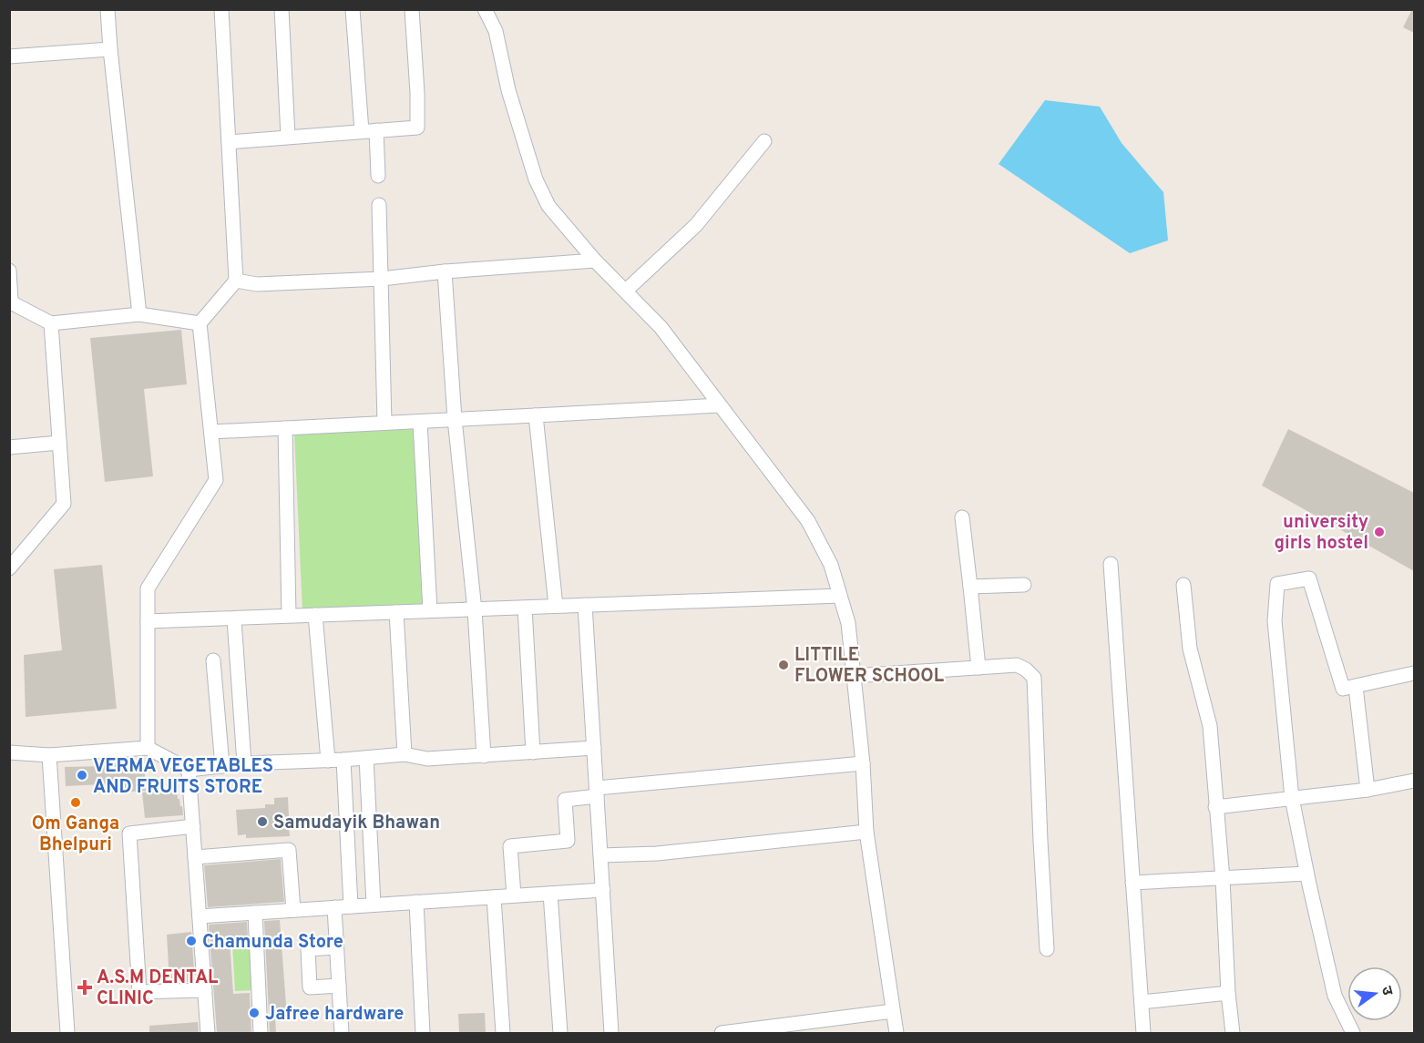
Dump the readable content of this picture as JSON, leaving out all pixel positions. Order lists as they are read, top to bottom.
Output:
{
  "places": {
    "other": [
      "university girls hostel",
      "LITTILE FLOWER SCHOOL",
      "VERMA VEGETABLES AND FRUITS STORE",
      "Om Ganga Bhelpuri",
      "Samudayik Bhawan",
      "Chamunda Store",
      "Jafree hardware"
    ],
    "health": ["A.S.M DENTAL CLINIC"]
  },
  "north": "right"
}
